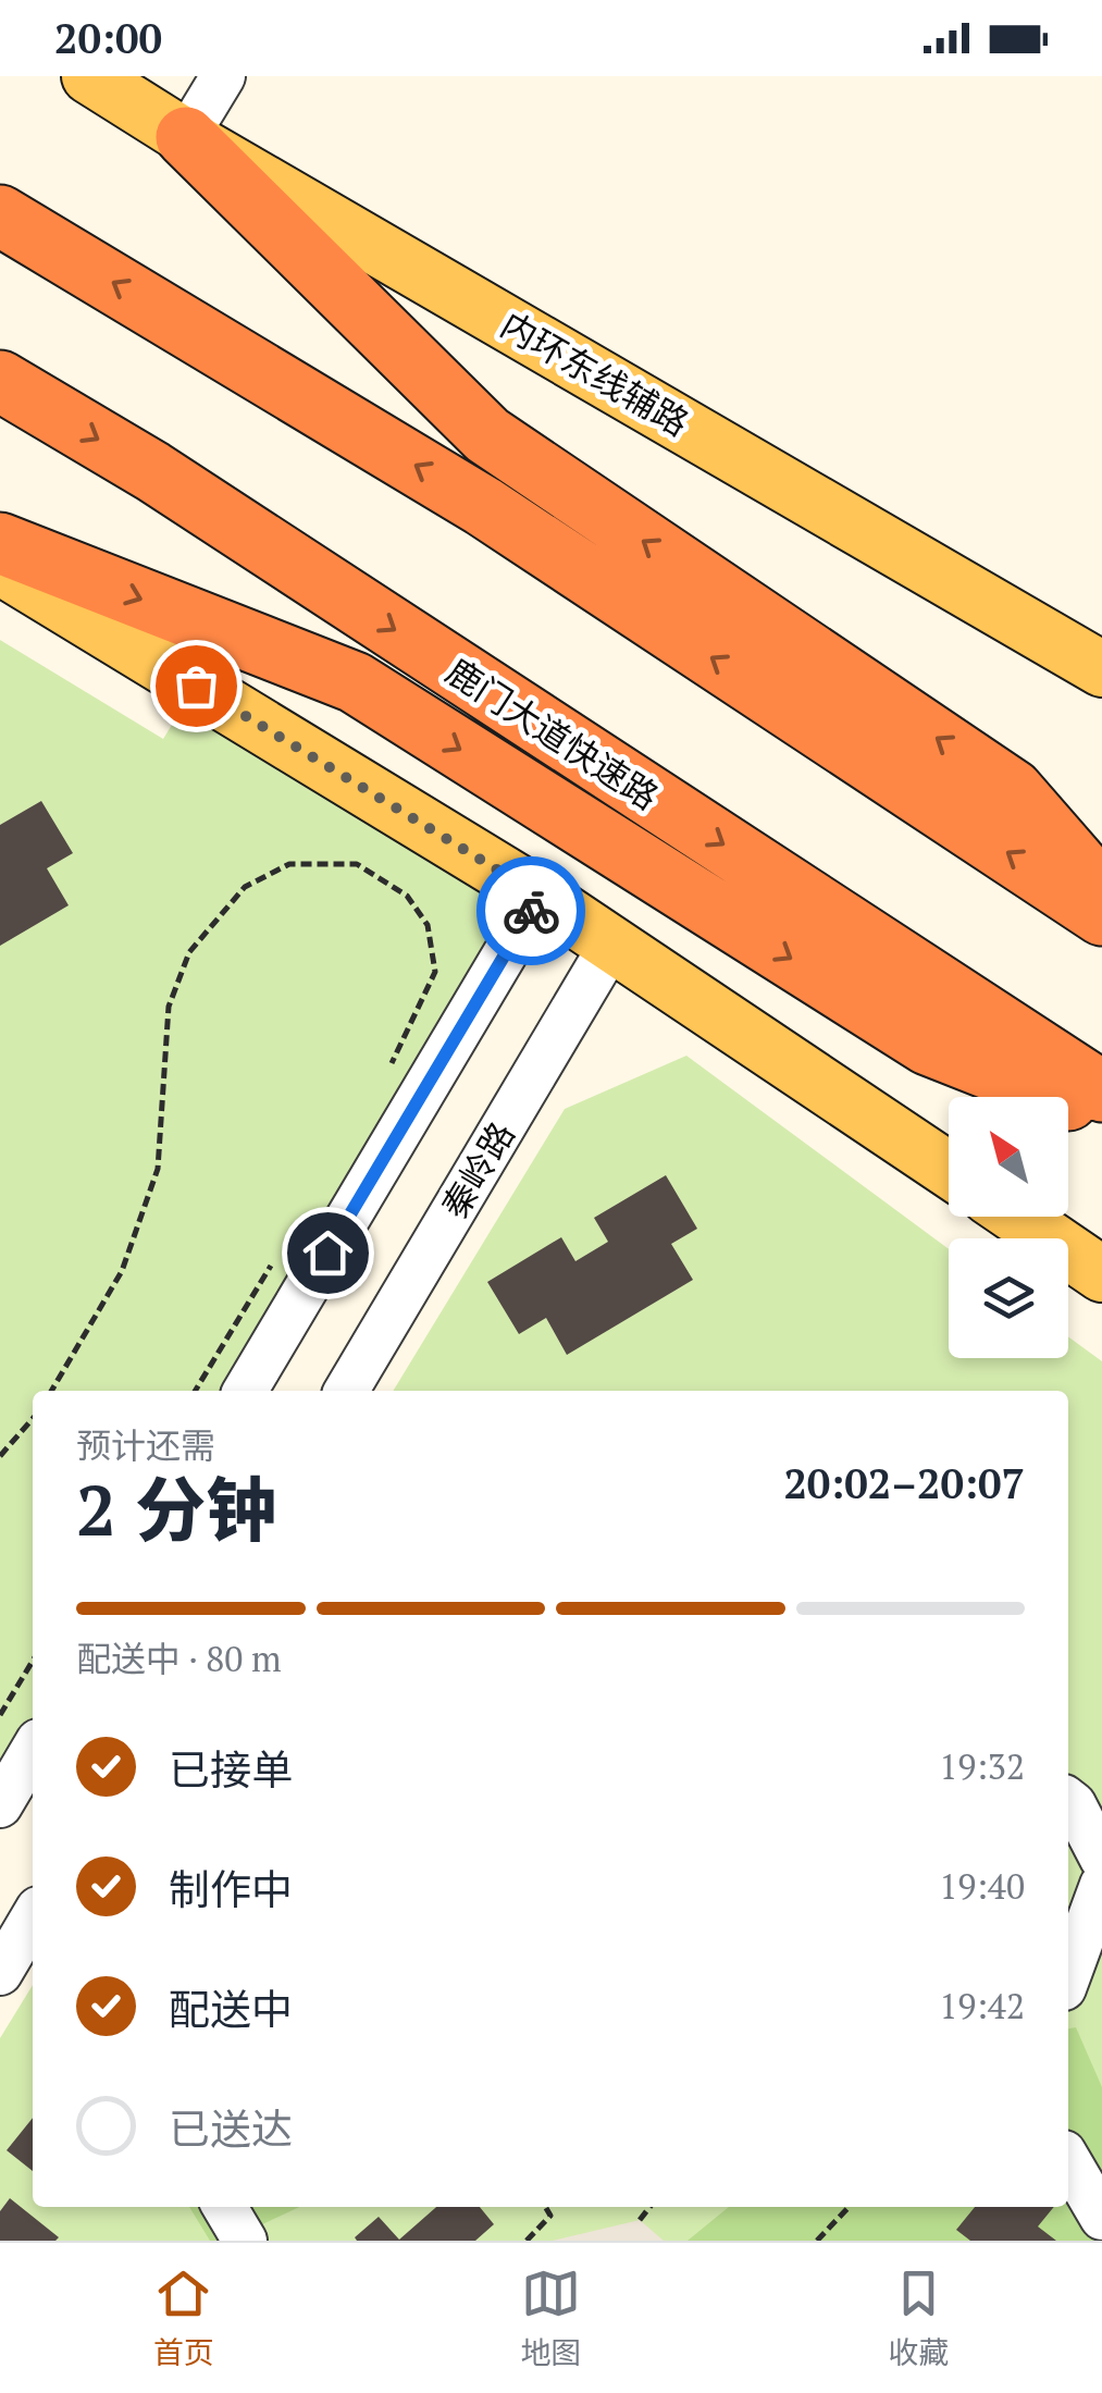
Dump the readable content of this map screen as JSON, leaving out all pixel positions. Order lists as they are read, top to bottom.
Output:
{
  "streets": {
    "highway": ["鹿门大道快速路"],
    "main road": ["内环东线辅路"],
    "street": ["秦岭路"]
  },
  "north": "top left",
  "page": {
    "status": "20:00",
    "heading": ["2 分钟", "预计还需", "20:02–20:07"],
    "bar": "配送中 · 80 m",
    "list": [
      ["已接单", "19:32"],
      ["制作中", "19:40"],
      ["配送中", "19:42"],
      "已送达"
    ],
    "tabs": ["首页", "地图", "收藏"]
  }
}
